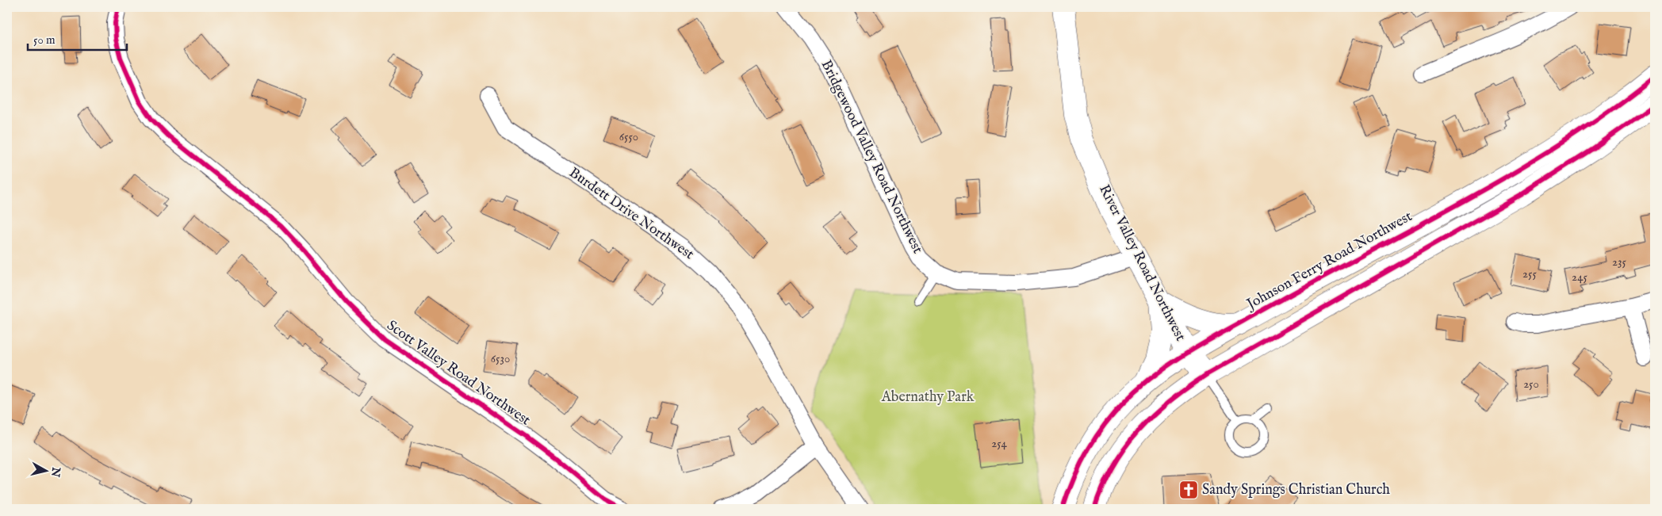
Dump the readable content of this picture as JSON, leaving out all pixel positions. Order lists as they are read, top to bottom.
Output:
{
  "streets": {
    "main road": ["Johnson Ferry Road Northwest", "River Valley Road Northwest"],
    "street": ["Bridgewood Valley Road Northwest", "Burdett Drive Northwest", "Scott Valley Road Northwest"]
  },
  "crossings": [
    ["Bridgewood Valley Road Northwest", "River Valley Road Northwest"],
    ["Johnson Ferry Road Northwest", "River Valley Road Northwest"]
  ],
  "parks": ["Abernathy Park"],
  "places": {
    "church": ["Sandy Springs Christian Church"]
  },
  "house_numbers": [
    "6550",
    "235",
    "255",
    "245",
    "6530",
    "250",
    "254"
  ],
  "scale_bar": "50 m",
  "north": "right"
}
